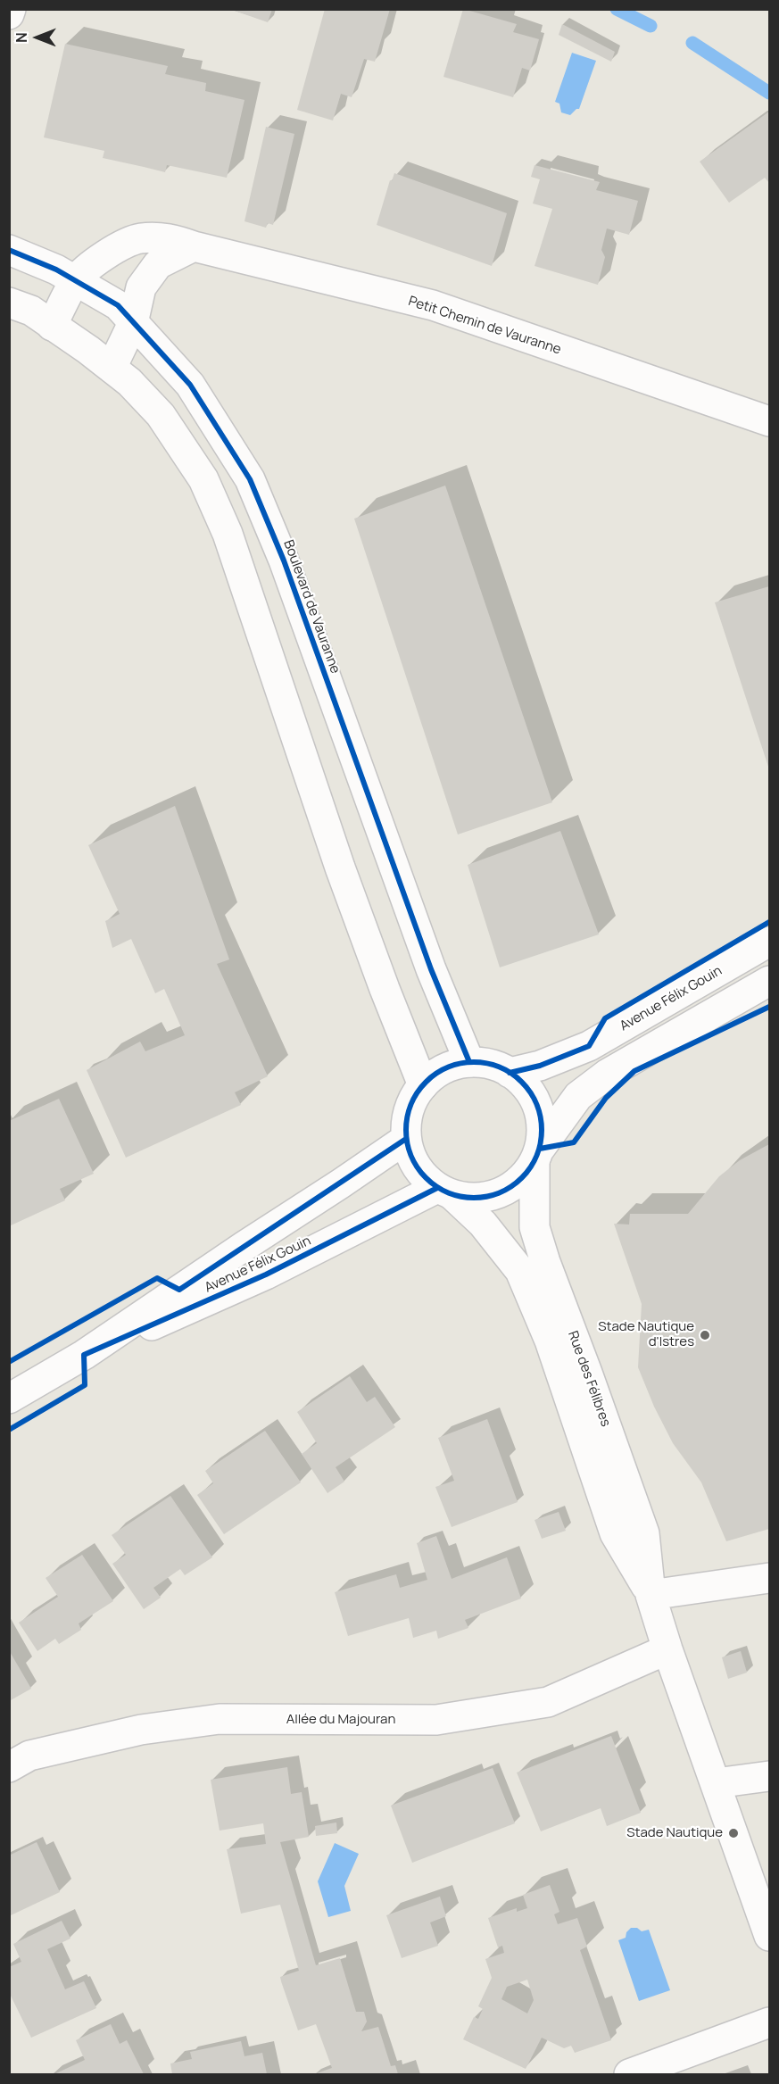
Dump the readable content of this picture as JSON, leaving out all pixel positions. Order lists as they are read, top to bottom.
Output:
{
  "streets": {
    "street": [
      "Petit Chemin de Vauranne",
      "Boulevard de Vauranne",
      "Avenue Félix Gouin",
      "Rue des Félibres",
      "Allée du Majouran"
    ]
  },
  "crossings": [
    ["Petit Chemin de Vauranne", "Boulevard de Vauranne"],
    ["Boulevard de Vauranne", "Avenue Félix Gouin"],
    ["Boulevard de Vauranne", "Rue des Félibres"],
    ["Avenue Félix Gouin", "Rue des Félibres"],
    ["Rue des Félibres", "Allée du Majouran"]
  ],
  "places": ["Stade Nautique d'Istres", "Stade Nautique"],
  "north": "left"
}
